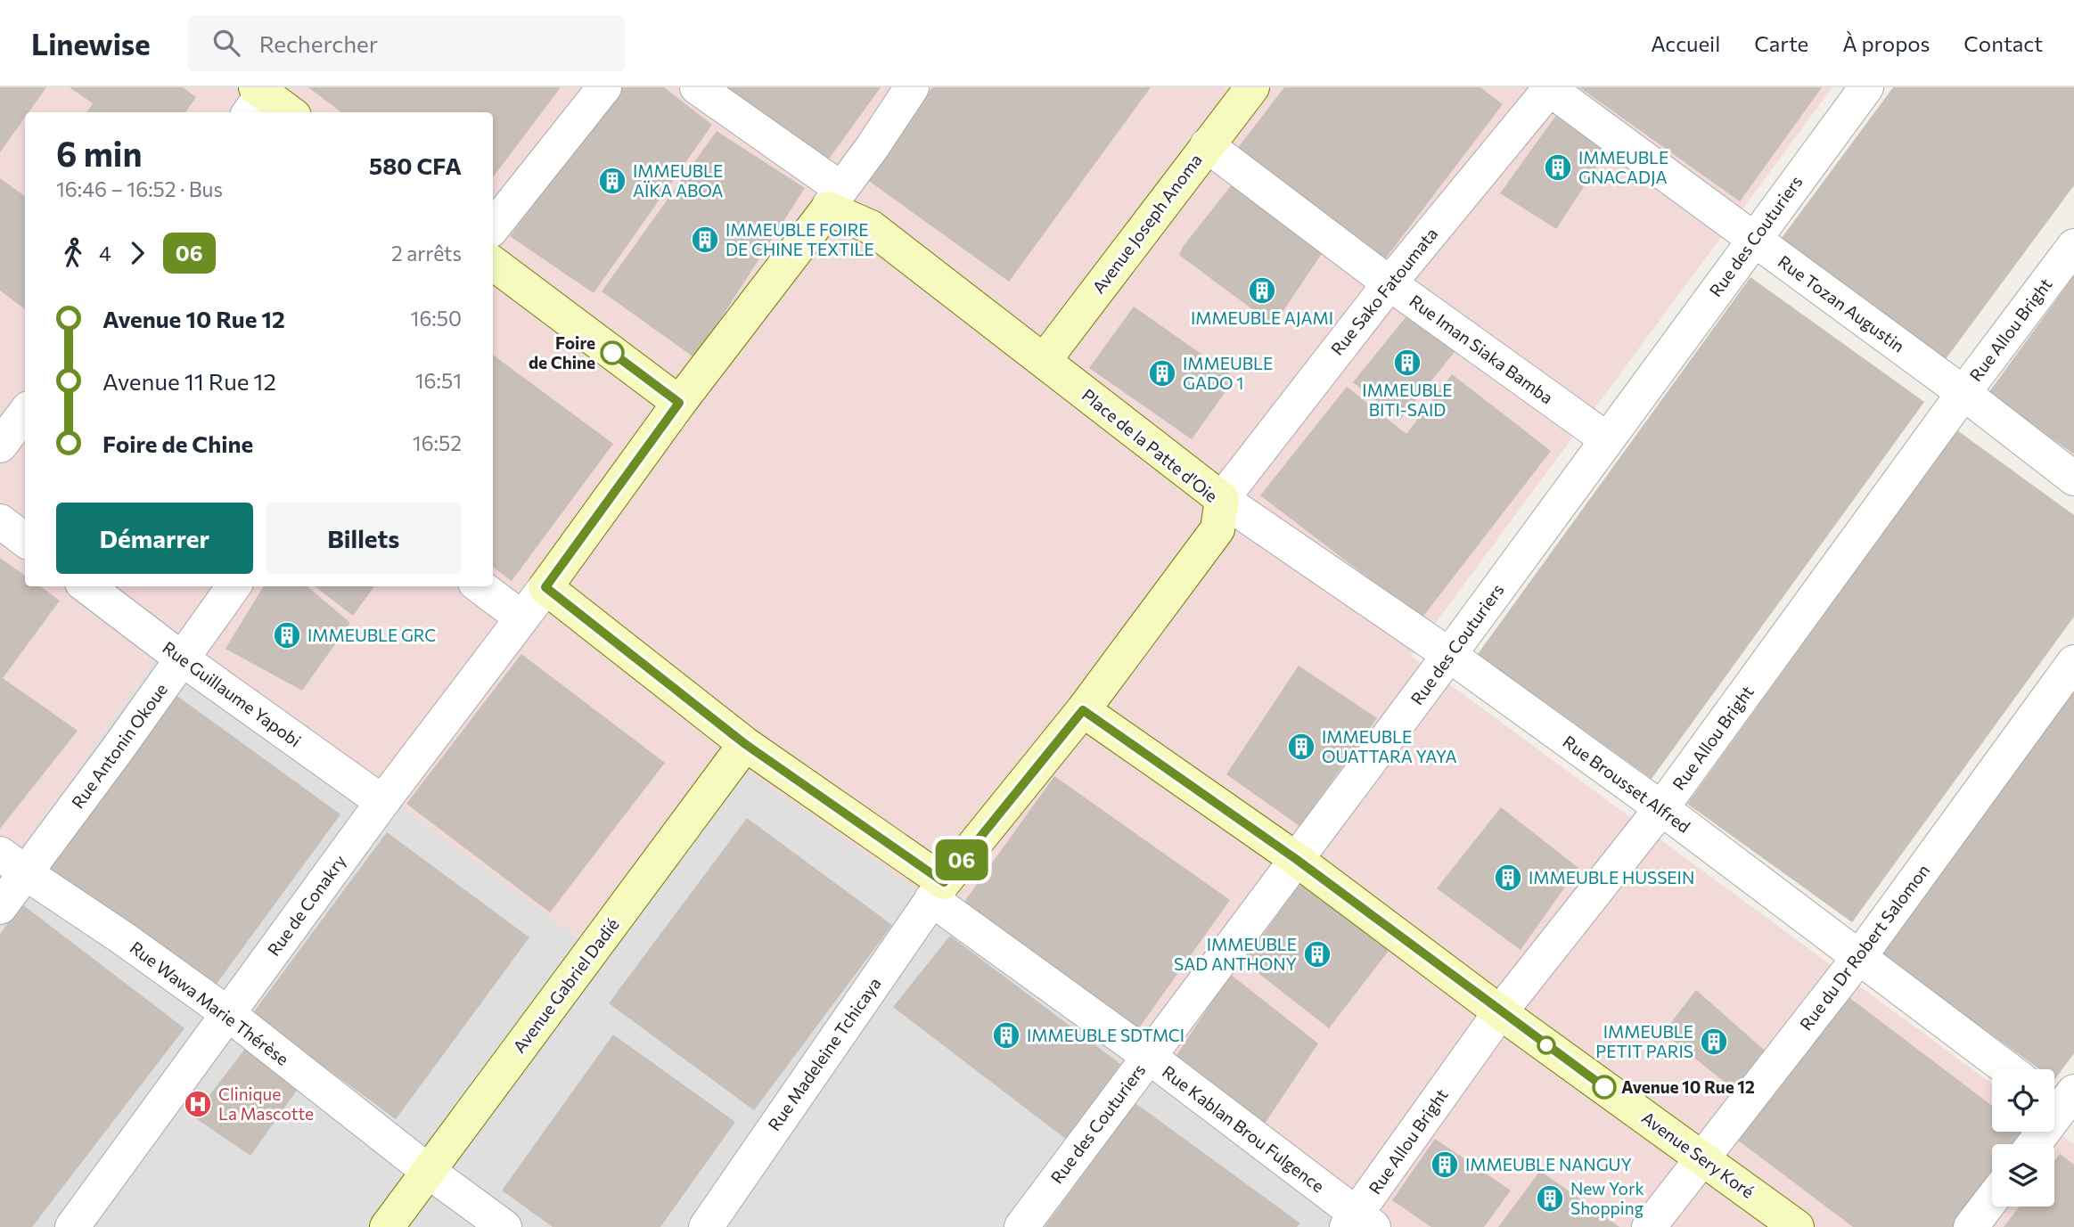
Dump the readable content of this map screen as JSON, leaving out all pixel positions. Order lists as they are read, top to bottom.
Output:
{
  "streets": {
    "street": [
      "Avenue Joseph Anoma",
      "Rue des Couturiers",
      "Rue Sako Fatoumata",
      "Rue Tozan Augustin",
      "Rue Allou Bright",
      "Rue Iman Siaka Bamba",
      "Place de la Patte d'Oie",
      "Rue Guillaume Yapobi",
      "Rue Antonin Okoue",
      "Rue Brousset Alfred",
      "Rue de Conakry",
      "Rue du Dr Robert Salomon",
      "Avenue Gabriel Dadié",
      "Rue Wawa Marie Thérèse",
      "Rue Madeleine Tchicaya",
      "Rue Kablan Brou Fulgence",
      "Avenue Sery Koré"
    ]
  },
  "crossings": [
    ["Avenue Joseph Anoma", "Rue Iman Siaka Bamba"],
    ["Avenue Joseph Anoma", "Place de la Patte d'Oie"],
    ["Rue des Couturiers", "Rue Tozan Augustin"],
    ["Rue des Couturiers", "Rue Iman Siaka Bamba"],
    ["Rue des Couturiers", "Rue Brousset Alfred"],
    ["Rue des Couturiers", "Rue Kablan Brou Fulgence"],
    ["Rue des Couturiers", "Avenue Sery Koré"],
    ["Rue Sako Fatoumata", "Rue Tozan Augustin"],
    ["Rue Sako Fatoumata", "Rue Iman Siaka Bamba"],
    ["Rue Sako Fatoumata", "Place de la Patte d'Oie"],
    ["Rue Sako Fatoumata", "Rue Brousset Alfred"],
    ["Rue Tozan Augustin", "Rue Allou Bright"],
    ["Rue Allou Bright", "Rue Brousset Alfred"],
    ["Rue Allou Bright", "Rue Kablan Brou Fulgence"],
    ["Rue Allou Bright", "Avenue Sery Koré"],
    ["Place de la Patte d'Oie", "Rue Brousset Alfred"],
    ["Place de la Patte d'Oie", "Rue Madeleine Tchicaya"],
    ["Place de la Patte d'Oie", "Rue Kablan Brou Fulgence"],
    ["Place de la Patte d'Oie", "Avenue Sery Koré"],
    ["Rue Guillaume Yapobi", "Rue Antonin Okoue"],
    ["Rue Guillaume Yapobi", "Rue de Conakry"],
    ["Rue Antonin Okoue", "Rue Wawa Marie Thérèse"],
    ["Rue Brousset Alfred", "Rue du Dr Robert Salomon"],
    ["Rue de Conakry", "Rue Wawa Marie Thérèse"],
    ["Rue du Dr Robert Salomon", "Avenue Sery Koré"],
    ["Avenue Gabriel Dadié", "Rue Wawa Marie Thérèse"],
    ["Rue Madeleine Tchicaya", "Rue Kablan Brou Fulgence"]
  ],
  "places": {
    "building": [
      "IMMEUBLE GNACADJA",
      "IMMEUBLE AÏKA ABOA",
      "IMMEUBLE FOIRE DE CHINE TEXTILE",
      "IMMEUBLE AJAMI",
      "IMMEUBLE BITI-SAID",
      "IMMEUBLE GADO 1",
      "IMMEUBLE GRC",
      "IMMEUBLE OUATTARA YAYA",
      "IMMEUBLE HUSSEIN",
      "IMMEUBLE SAD ANTHONY",
      "IMMEUBLE SDTMCI",
      "IMMEUBLE PETIT PARIS",
      "IMMEUBLE NANGUY",
      "New York Shopping"
    ],
    "other": ["Foire de Chine", "Avenue 10 Rue 12"],
    "hospital": ["Clinique La Mascotte"]
  },
  "lines": ["bus line 06"],
  "page": {
    "header": "Linewise",
    "search": "Rechercher",
    "nav": [
      "Accueil",
      "Carte",
      "À propos",
      "Contact"
    ],
    "on_map": "06",
    "heading": ["6 min", "16:46 – 16:52 · Bus", "580 CFA"],
    "legs": ["4", "06", "2 arrêts"],
    "list": [
      {
        "name": "Avenue 10 Rue 12",
        "value": "16:50"
      },
      {
        "name": "Avenue 11 Rue 12",
        "value": "16:51"
      },
      {
        "name": "Foire de Chine",
        "value": "16:52"
      }
    ],
    "buttons": ["Démarrer", "Billets"]
  }
}
